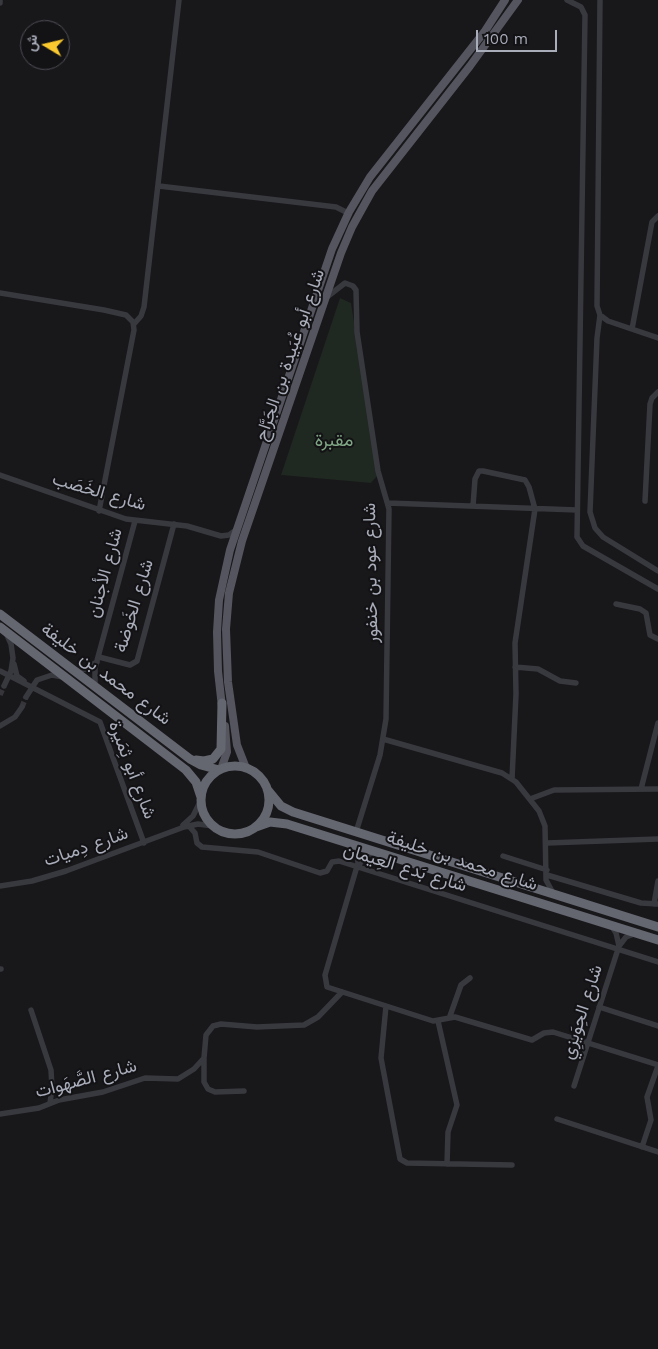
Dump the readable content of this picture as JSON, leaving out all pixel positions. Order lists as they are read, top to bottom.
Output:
{
  "streets": {
    "highway": ["شارع محمد بن خليفة"],
    "main road": ["شارع أبو عُبَيدة بن الجَرَّاح"],
    "street": [
      "شارع الخَصَب",
      "شارع الأجنان",
      "شارع عود بن خنفور",
      "شارع الخَوضة",
      "شارع أبو ثِمَيرة",
      "شارع دِميات",
      "شارع بَدع العِيمان",
      "شارع الحِوَيزِي",
      "شارع الصَّهَوات"
    ]
  },
  "crossings": [
    ["شارع أبو عُبَيدة بن الجَرَّاح", "شارع عود بن خنفور"],
    ["شارع أبو عُبَيدة بن الجَرَّاح", "شارع محمد بن خليفة"],
    ["شارع أبو عُبَيدة بن الجَرَّاح", "شارع دِميات"],
    ["شارع الخَصَب", "شارع الأجنان"],
    ["شارع الخَصَب", "شارع الخَوضة"],
    ["شارع الأجنان", "شارع الخَوضة"],
    ["شارع الأجنان", "شارع محمد بن خليفة"],
    ["شارع عود بن خنفور", "شارع محمد بن خليفة"],
    ["شارع محمد بن خليفة", "شارع دِميات"],
    ["شارع محمد بن خليفة", "شارع الحِوَيزِي"],
    ["شارع أبو ثِمَيرة", "شارع دِميات"],
    ["شارع دِميات", "شارع بَدع العِيمان"],
    ["شارع بَدع العِيمان", "شارع الحِوَيزِي"]
  ],
  "parks": ["مقبرة"],
  "scale_bar": "100 m",
  "north": "left"
}
